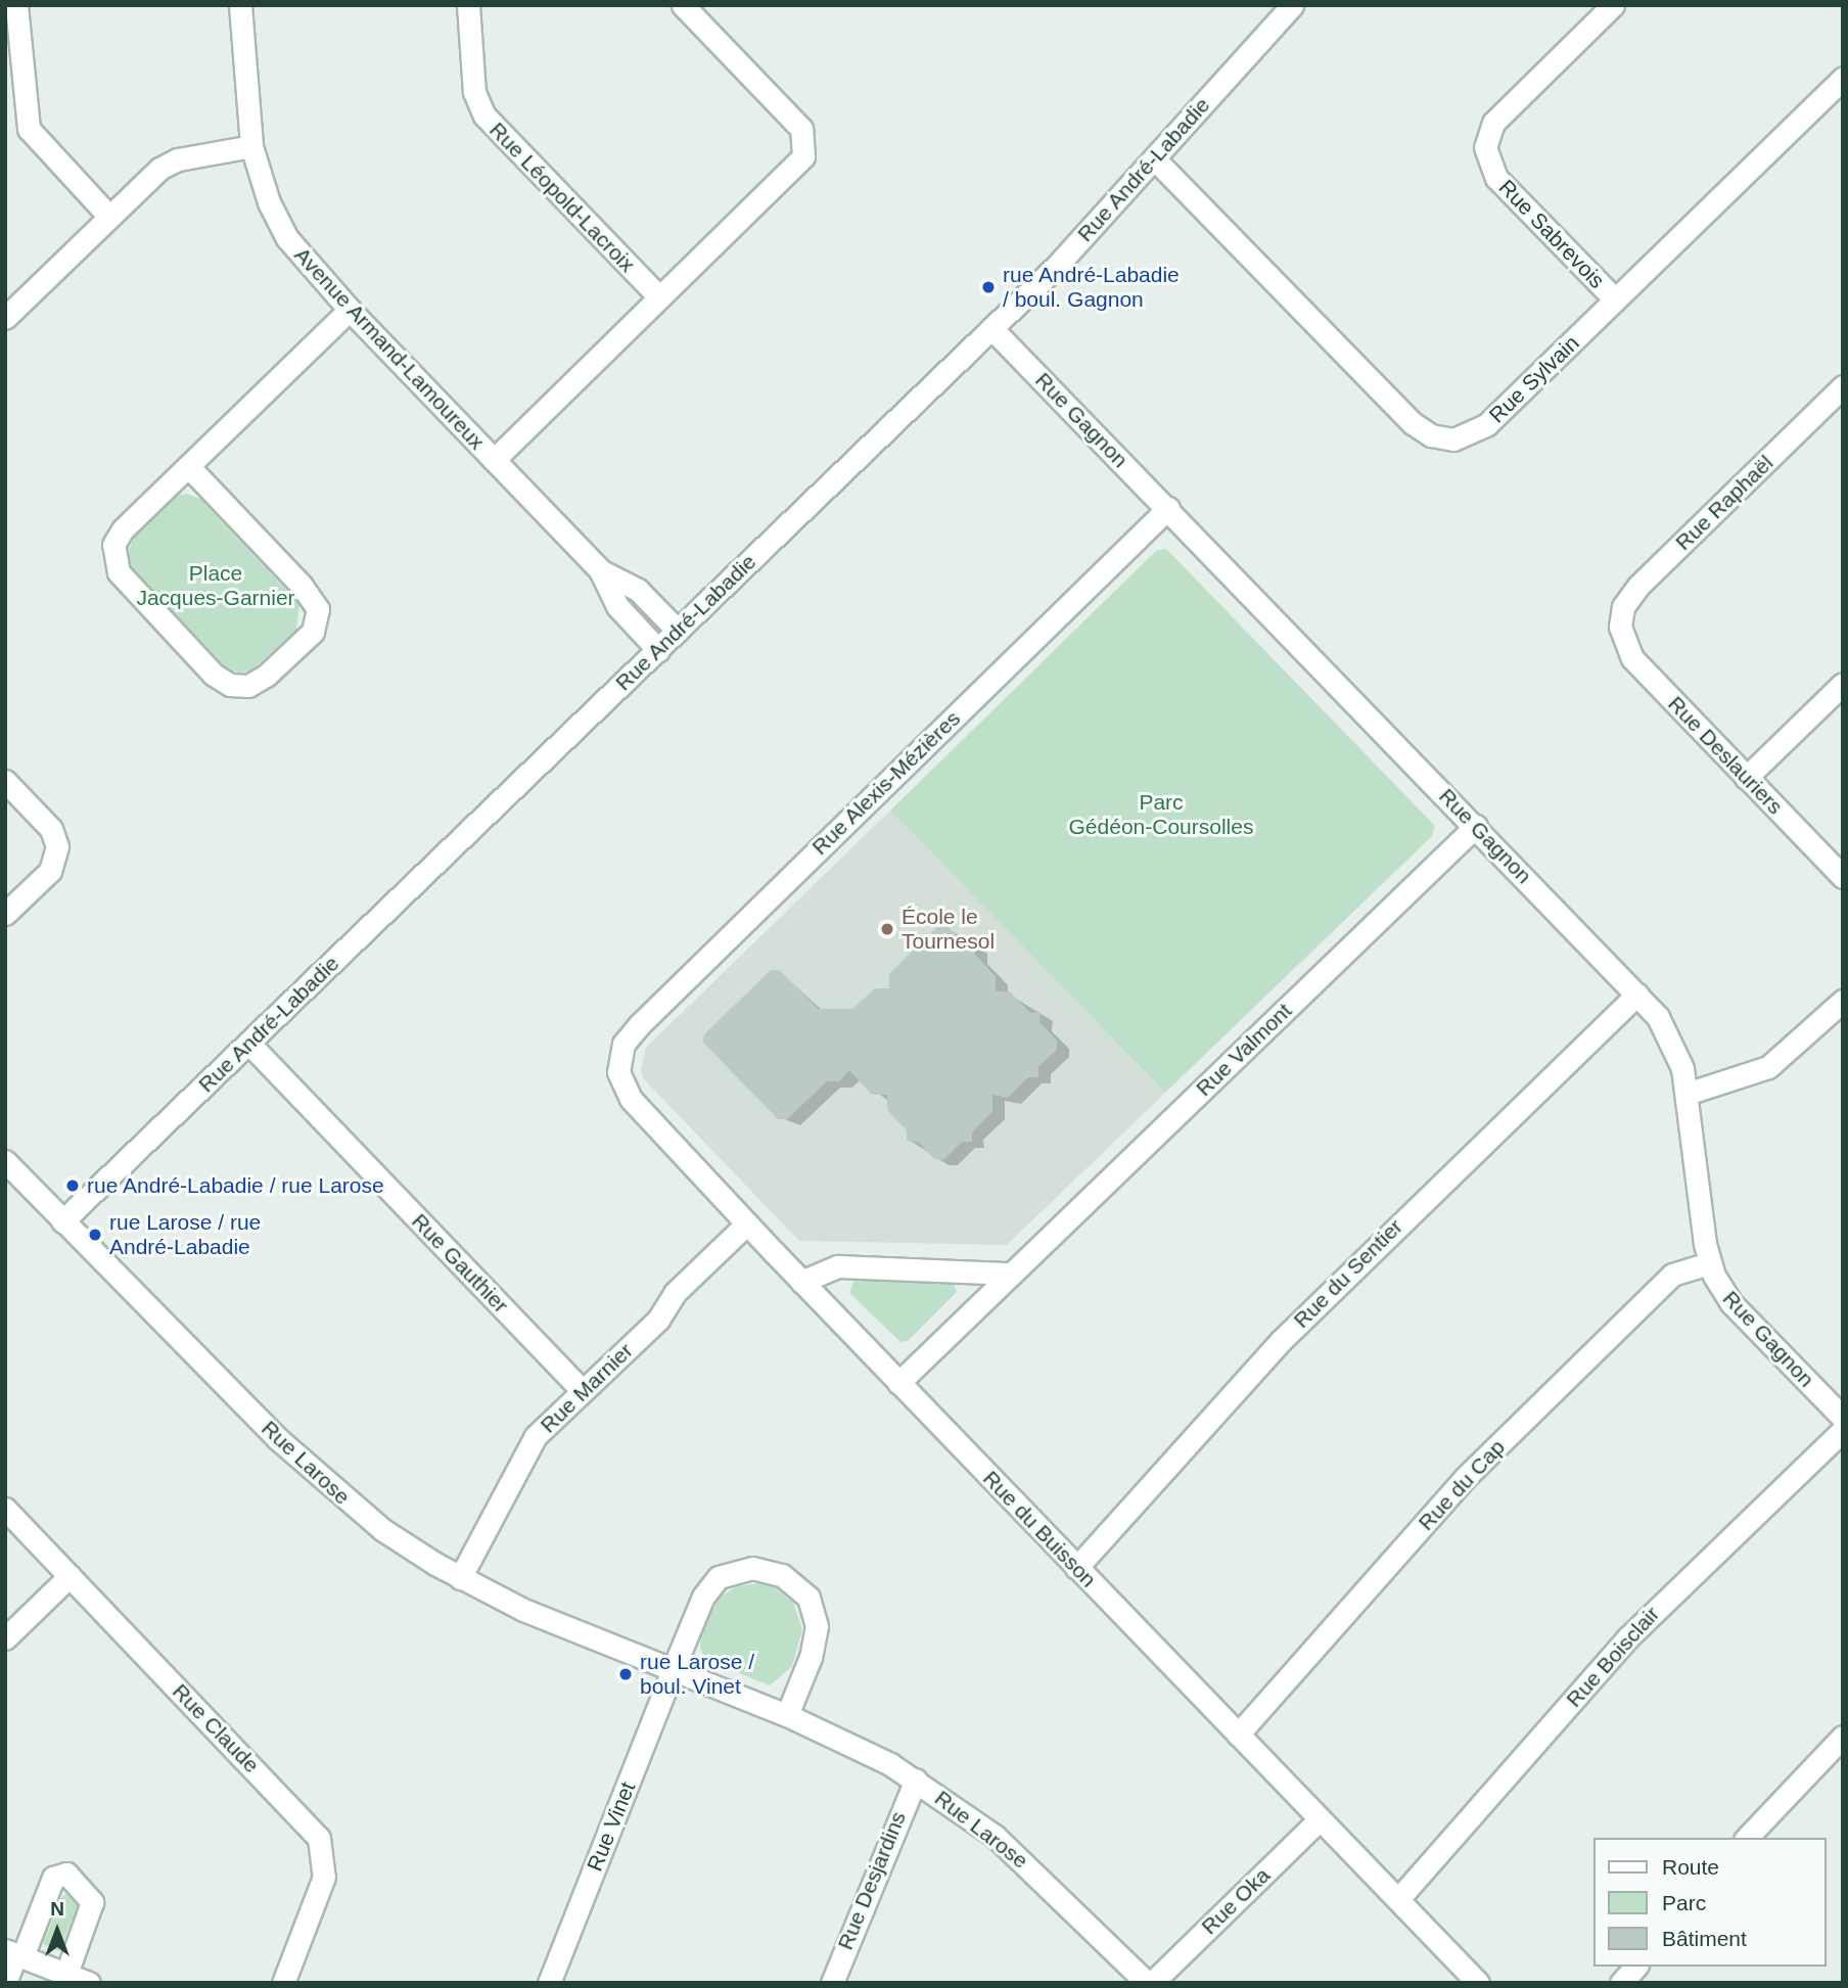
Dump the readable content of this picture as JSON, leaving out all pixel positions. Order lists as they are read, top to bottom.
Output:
{
  "streets": {
    "street": [
      "Rue André-Labadie",
      "Rue Léopold-Lacroix",
      "Rue Sabrevois",
      "Avenue Armand-Lamoureux",
      "Rue Sylvain",
      "Rue Gagnon",
      "Rue Raphaël",
      "Rue Deslauriers",
      "Rue Alexis-Mézières",
      "Rue Valmont",
      "Rue Gauthier",
      "Rue du Sentier",
      "Rue Marnier",
      "Rue Larose",
      "Rue du Cap",
      "Rue du Buisson",
      "Rue Boisclair",
      "Rue Claude",
      "Rue Vinet",
      "Rue Desjardins",
      "Rue Oka"
    ]
  },
  "crossings": [
    ["Rue André-Labadie", "Avenue Armand-Lamoureux"],
    ["Rue André-Labadie", "Rue Sylvain"],
    ["Rue André-Labadie", "Rue Gagnon"],
    ["Rue André-Labadie", "Rue Gauthier"],
    ["Rue André-Labadie", "Rue Larose"],
    ["Rue Sabrevois", "Rue Sylvain"],
    ["Rue Gagnon", "Rue Alexis-Mézières"],
    ["Rue Gagnon", "Rue Valmont"],
    ["Rue Gagnon", "Rue du Sentier"],
    ["Rue Gagnon", "Rue du Cap"],
    ["Rue Raphaël", "Rue Deslauriers"],
    ["Rue Alexis-Mézières", "Rue du Buisson"],
    ["Rue Valmont", "Rue du Buisson"],
    ["Rue Gauthier", "Rue Marnier"],
    ["Rue du Sentier", "Rue du Buisson"],
    ["Rue Marnier", "Rue Larose"],
    ["Rue Marnier", "Rue du Buisson"],
    ["Rue Larose", "Rue Vinet"],
    ["Rue Larose", "Rue Desjardins"],
    ["Rue Larose", "Rue Oka"],
    ["Rue du Cap", "Rue du Buisson"],
    ["Rue du Buisson", "Rue Boisclair"],
    ["Rue du Buisson", "Rue Oka"]
  ],
  "parks": ["Place Jacques-Garnier", "Parc Gédéon-Coursolles"],
  "places": [
    "rue André-Labadie / boul. Gagnon",
    "École le Tournesol",
    "rue André-Labadie / rue Larose",
    "rue Larose / rue André-Labadie",
    "rue Larose / boul. Vinet"
  ],
  "legend": ["Route", "Parc", "Bâtiment"],
  "north": "top"
}
